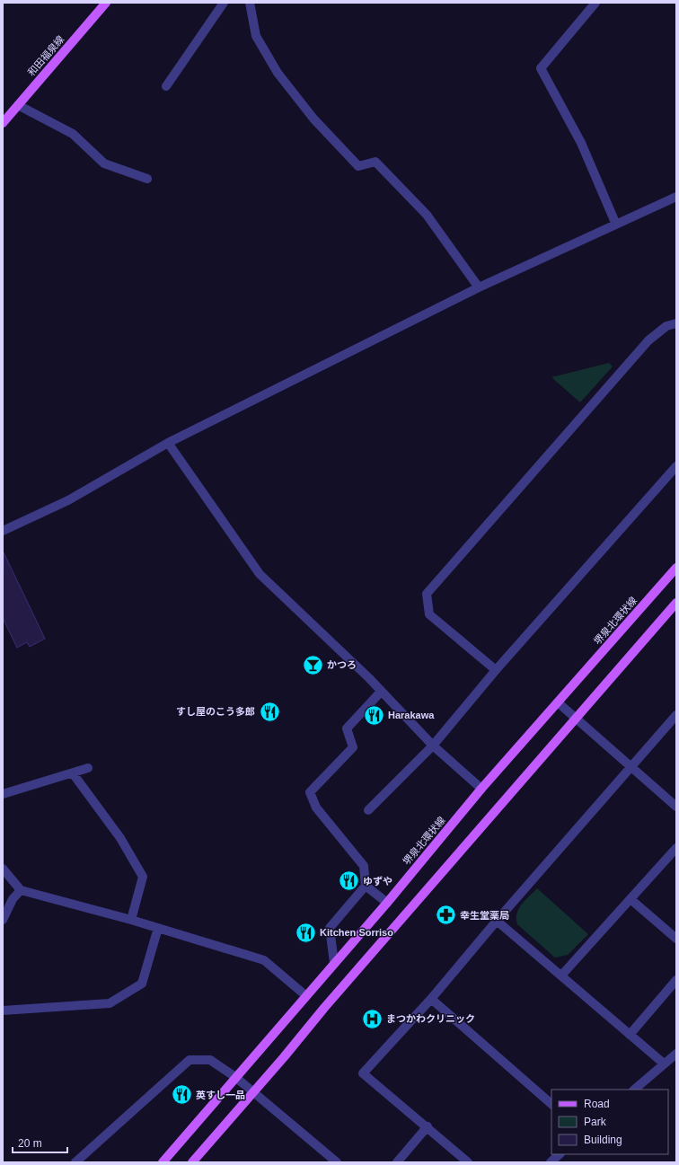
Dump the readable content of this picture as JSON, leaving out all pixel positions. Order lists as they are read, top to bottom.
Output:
{
  "streets": {
    "main road": ["和田福泉線", "堺泉北環状線"]
  },
  "places": {
    "bar": ["かつろ"],
    "restaurant": [
      "すし屋のこう多郎",
      "Harakawa",
      "ゆずや",
      "Kitchen Sorriso",
      "英すし一品"
    ],
    "pharmacy": ["幸生堂薬局"],
    "hospital": ["まつかわクリニック"]
  },
  "legend": ["Road", "Park", "Building"],
  "scale_bar": "20 m"
}
